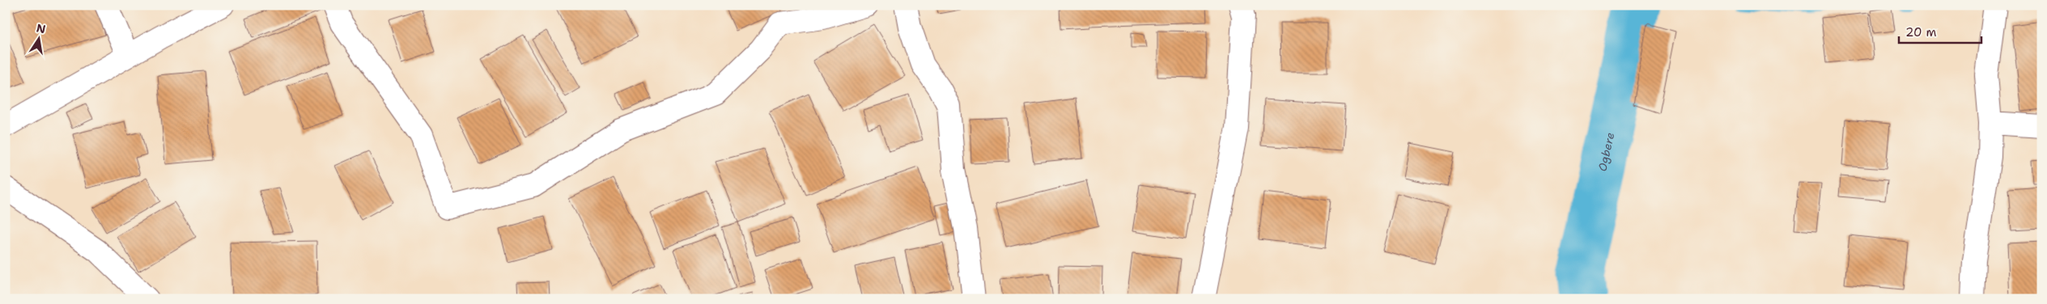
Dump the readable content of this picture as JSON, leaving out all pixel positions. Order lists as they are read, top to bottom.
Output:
{
  "water": ["Ogbere"],
  "scale_bar": "20 m",
  "north": "top"
}
